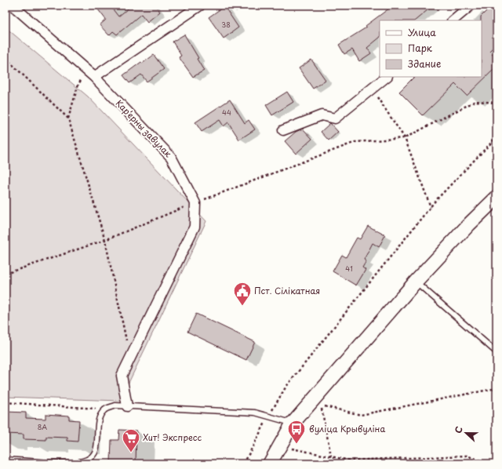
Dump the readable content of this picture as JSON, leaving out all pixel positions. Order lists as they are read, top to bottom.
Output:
{
  "streets": {
    "street": ["Карʼерны завулак"]
  },
  "places": {
    "public building": ["Пст. Сілікатная"],
    "bus stop": ["вуліца Крывуліна"],
    "supermarket": ["Хит! Экспресс"]
  },
  "house_numbers": [
    "38",
    "44",
    "41",
    "8А"
  ],
  "legend": ["Улица", "Парк", "Здание"],
  "north": "left"
}
